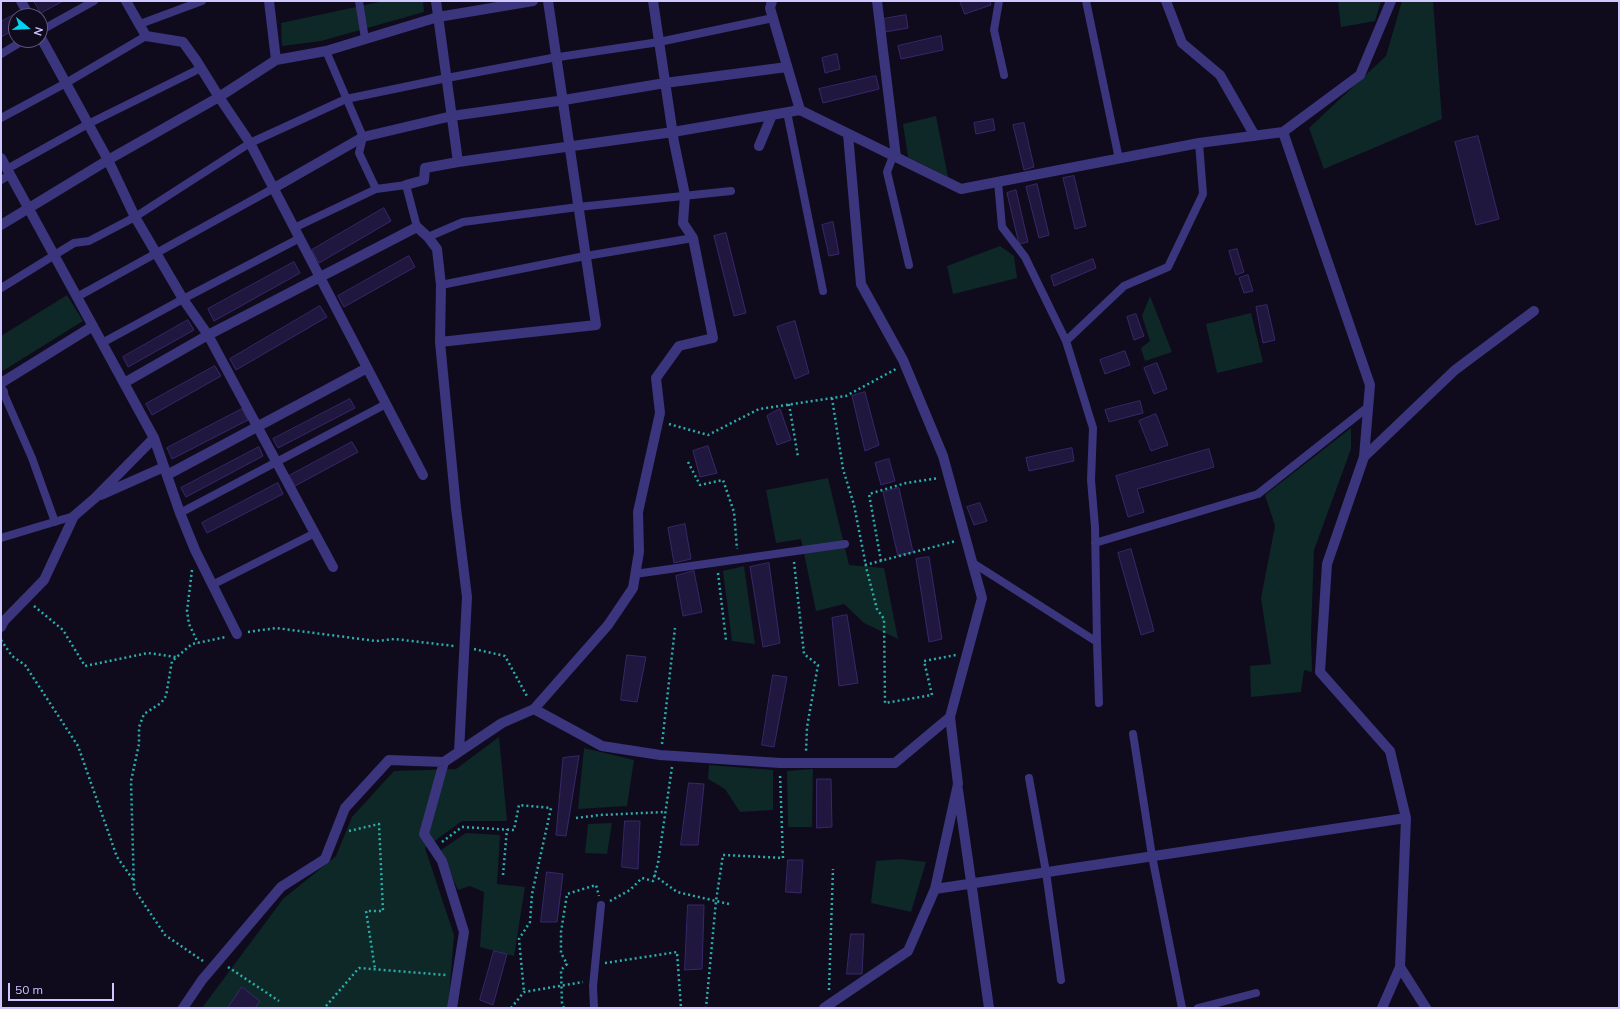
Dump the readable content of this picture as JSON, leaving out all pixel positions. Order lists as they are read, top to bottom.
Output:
{
  "scale_bar": "50 m",
  "north": "right"
}
